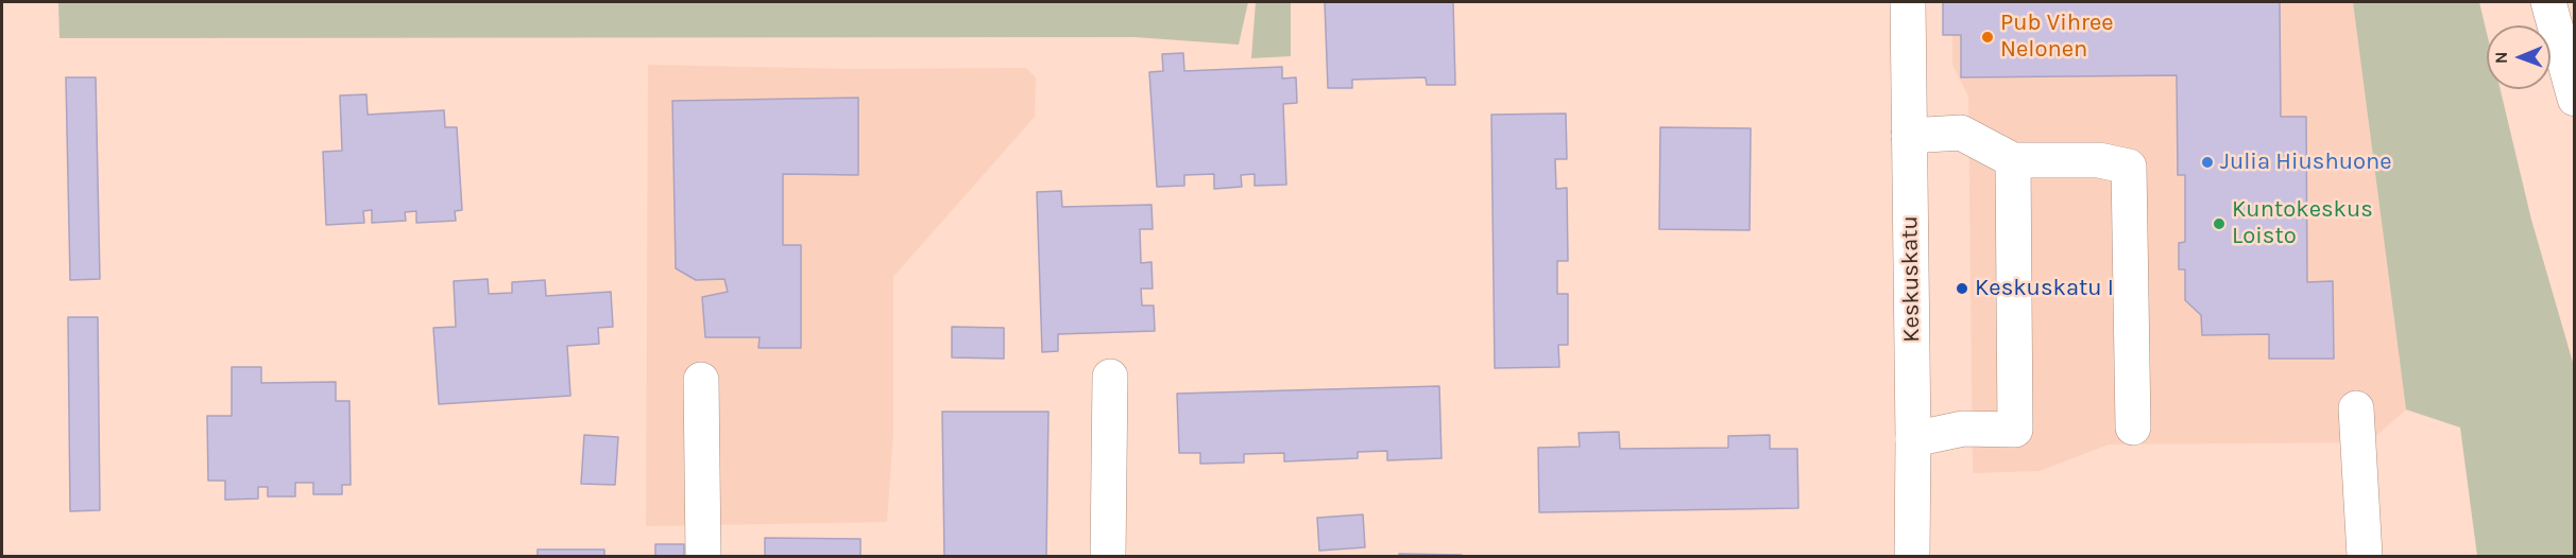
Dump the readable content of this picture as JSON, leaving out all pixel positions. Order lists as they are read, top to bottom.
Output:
{
  "streets": {
    "main road": ["Keskuskatu"]
  },
  "places": [
    "Pub Vihree Nelonen",
    "Julia Hiushuone",
    "Kuntokeskus Loisto",
    "Keskuskatu I"
  ],
  "north": "left"
}
